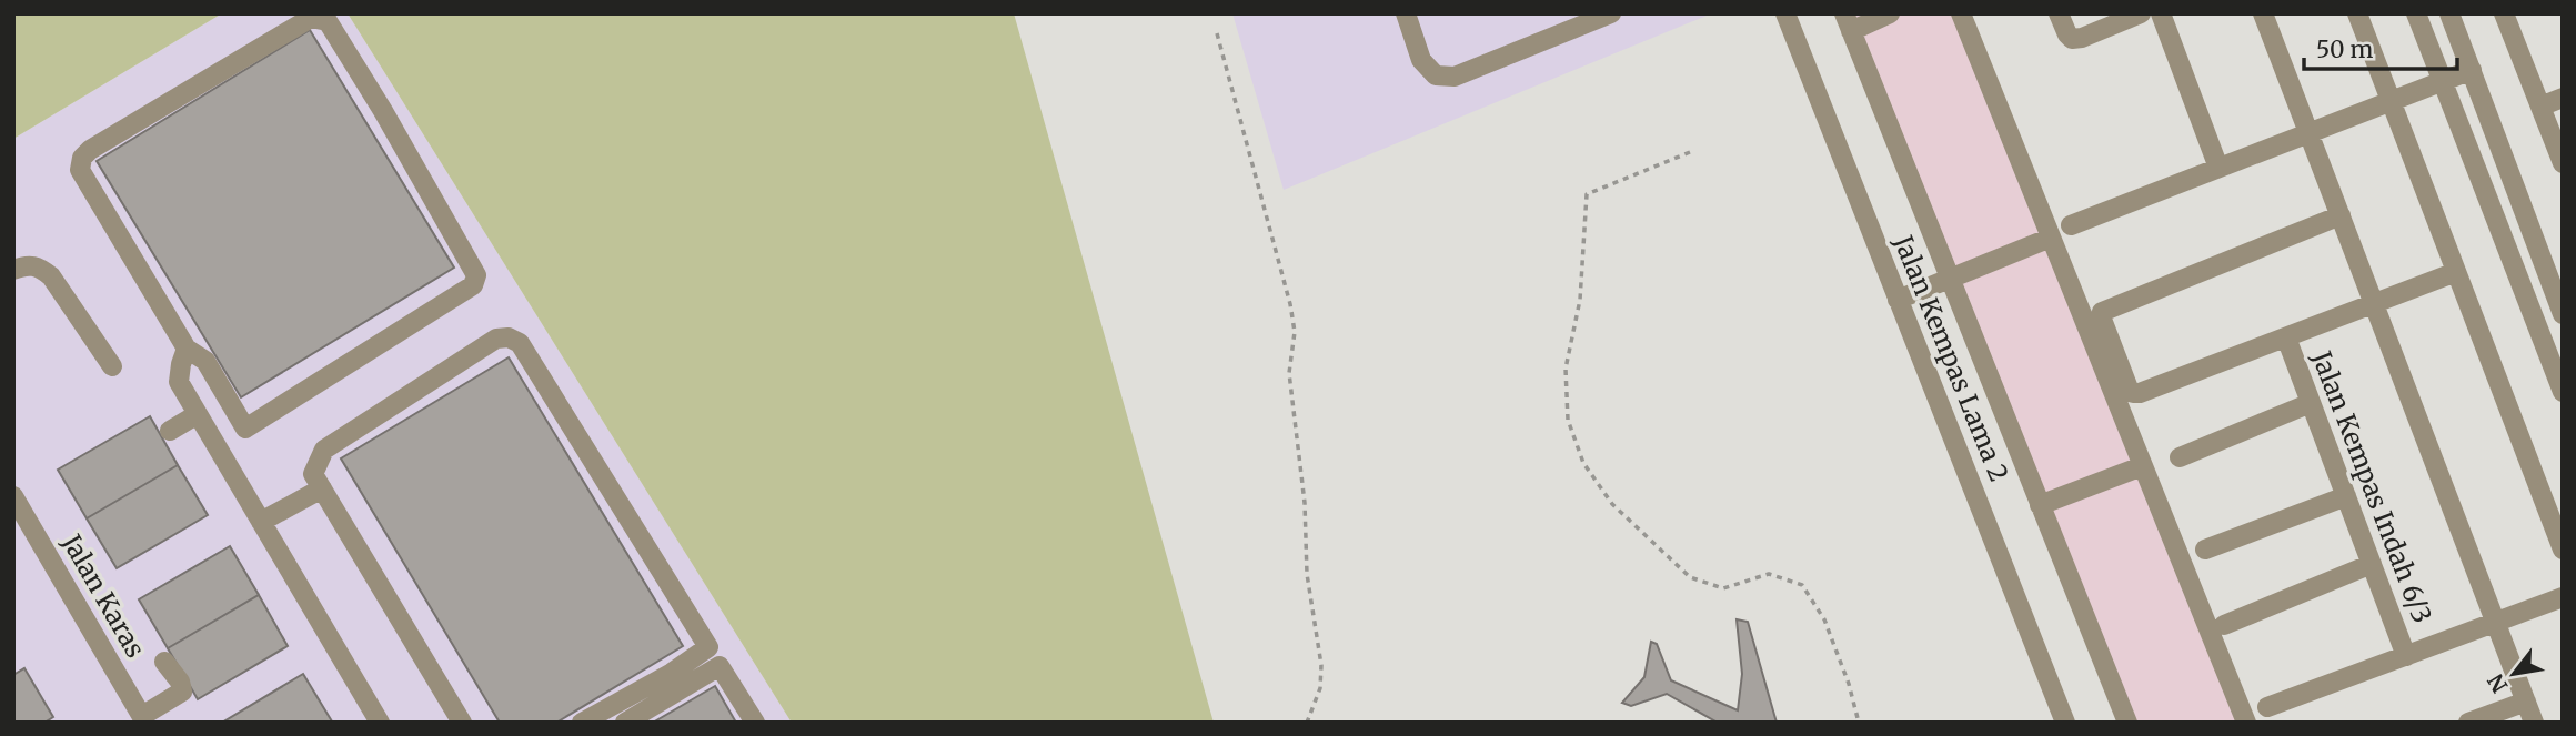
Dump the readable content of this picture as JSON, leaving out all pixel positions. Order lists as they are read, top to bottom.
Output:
{
  "streets": {
    "street": ["Jalan Kempas Lama 2", "Jalan Kempas Indah 6/3", "Jalan Karas"]
  },
  "scale_bar": "50 m",
  "north": "bottom left"
}
